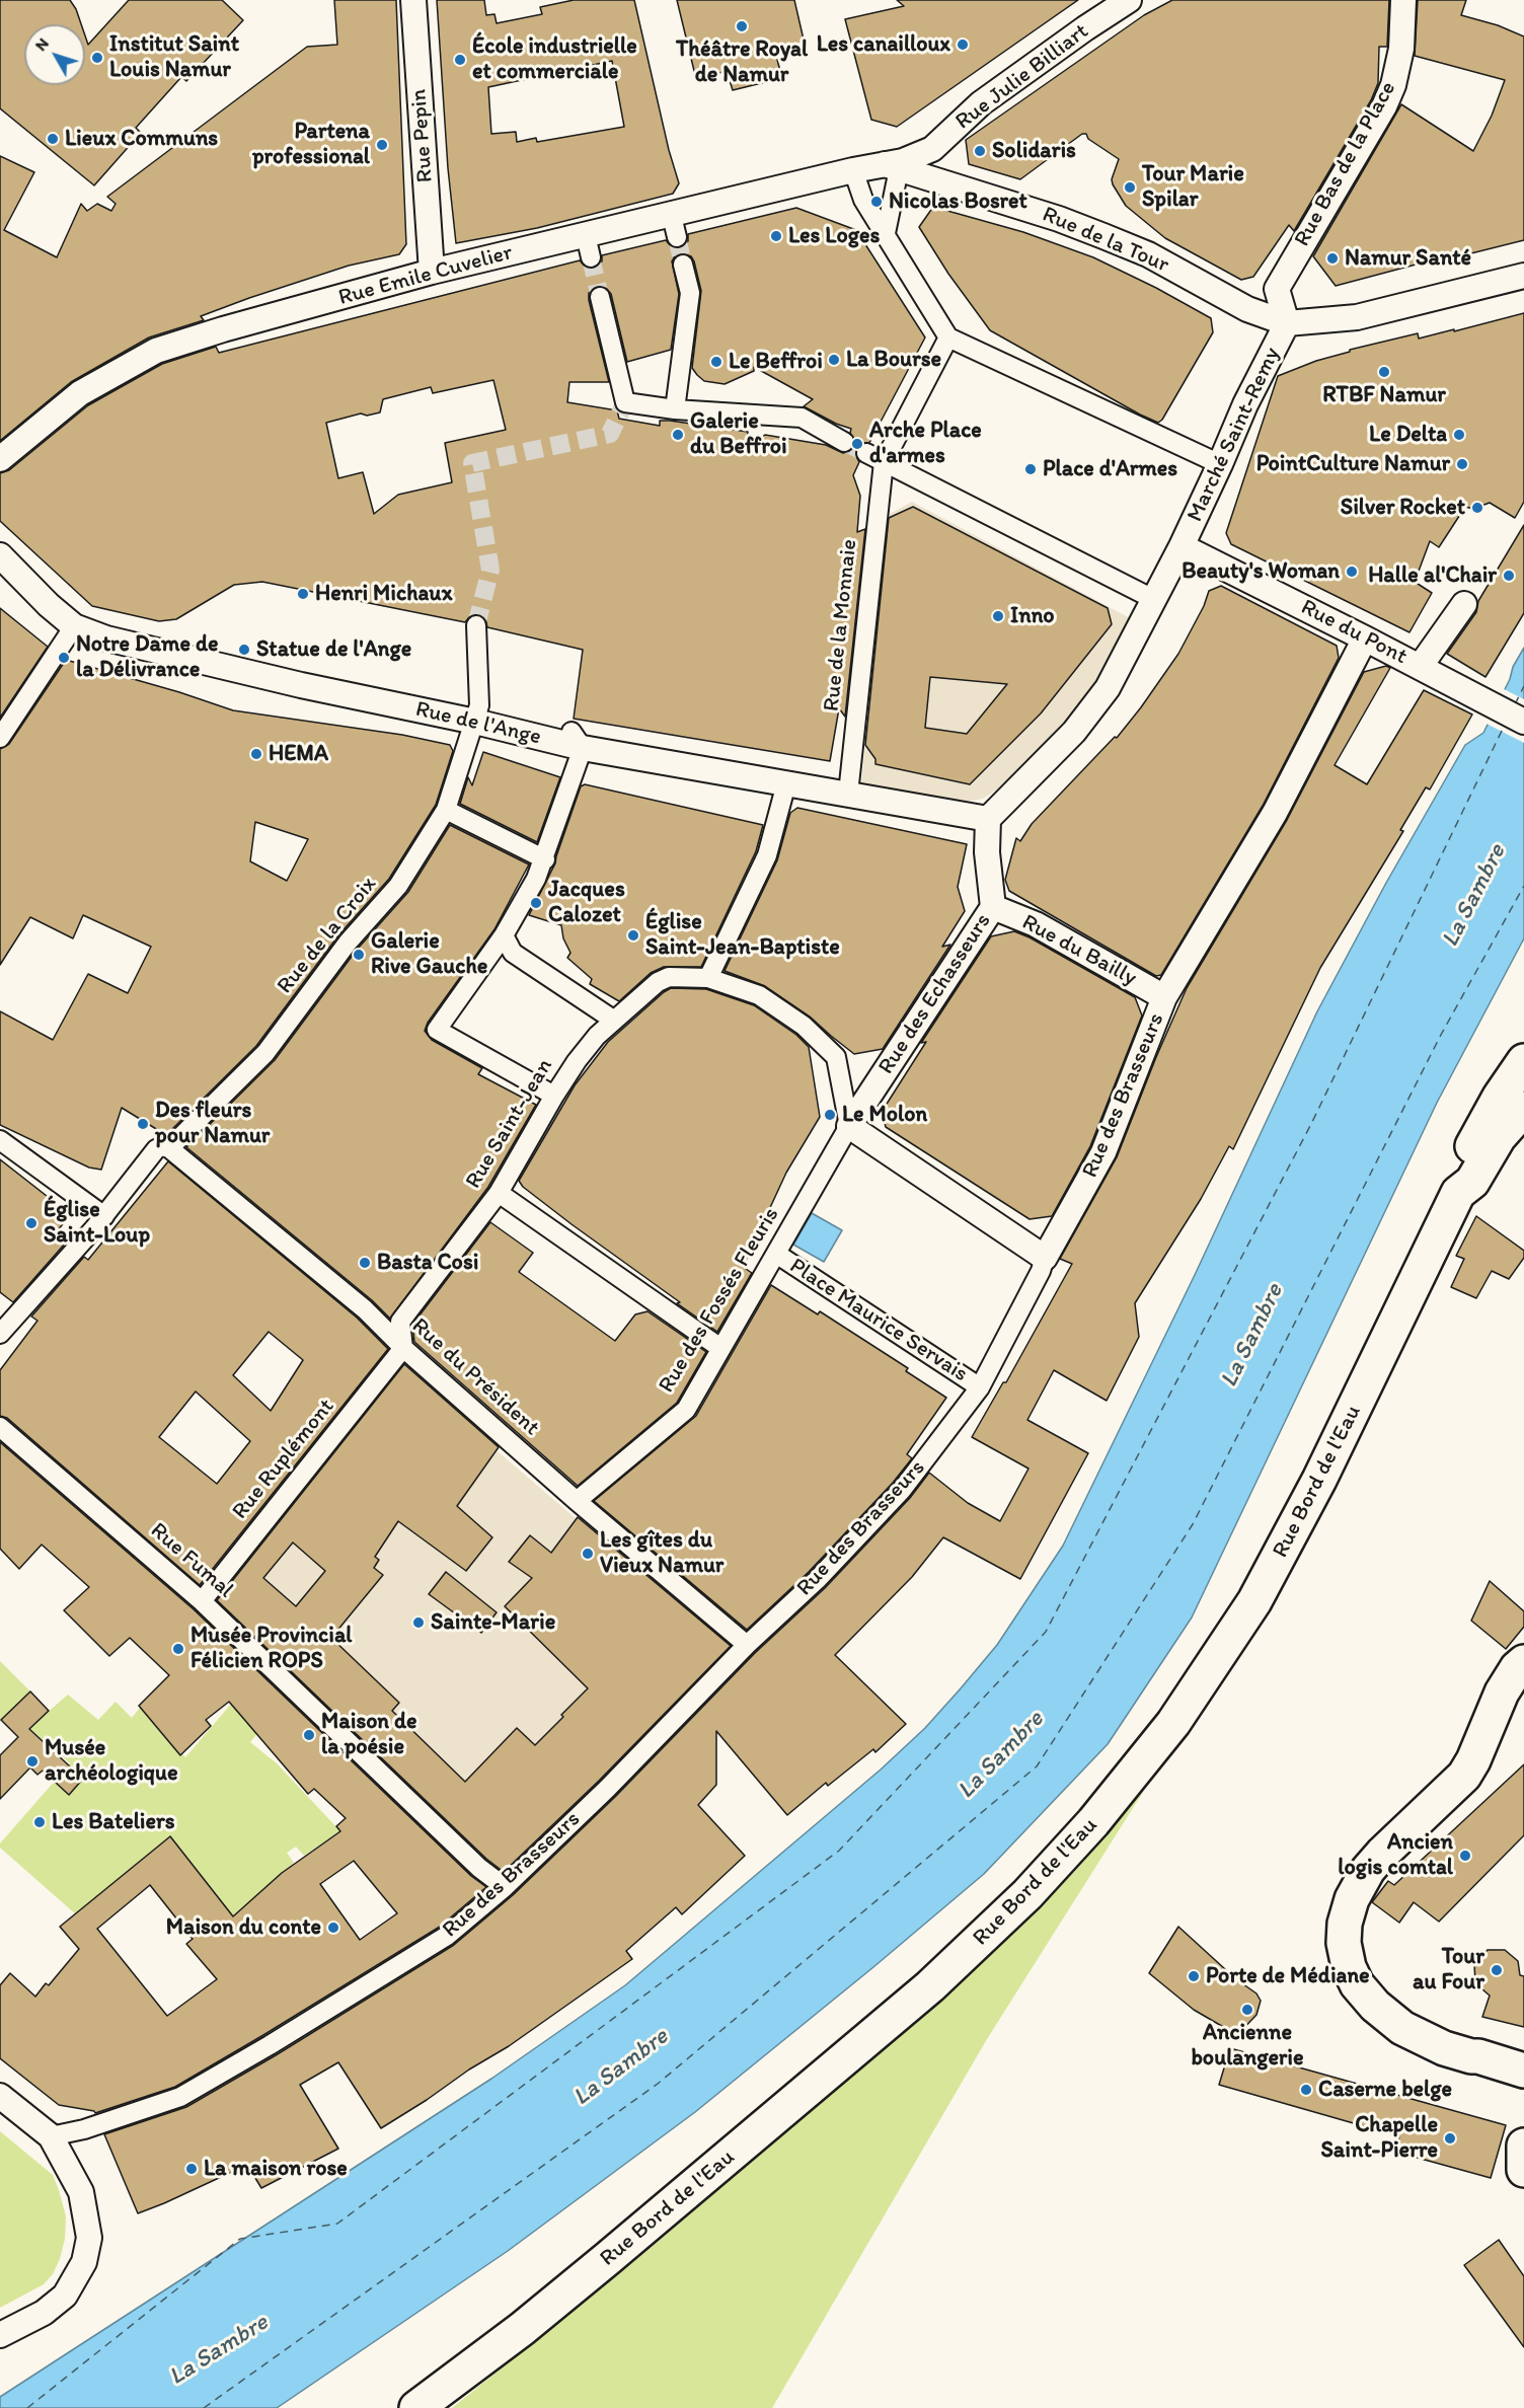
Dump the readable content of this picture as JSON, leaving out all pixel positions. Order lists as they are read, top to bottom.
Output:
{
  "streets": {
    "main road": ["Rue Bord de l'Eau"],
    "street": [
      "Rue Julie Billiart",
      "Rue Pepin",
      "Rue Bas de la Place",
      "Rue de la Tour",
      "Rue Emile Cuvelier",
      "Marché Saint-Remy",
      "Rue de la Monnaie",
      "Rue du Pont",
      "Rue de l'Ange",
      "Rue de la Croix",
      "Rue du Bailly",
      "Rue des Echasseurs",
      "Rue des Brasseurs",
      "Rue Saint-Jean",
      "Rue des Fossés Fleuris",
      "Place Maurice Servais",
      "Rue du Président",
      "Rue Ruplémont",
      "Rue Fumal"
    ]
  },
  "crossings": [
    ["Rue Julie Billiart", "Rue de la Tour"],
    ["Rue Julie Billiart", "Rue Emile Cuvelier"],
    ["Rue Pepin", "Rue Emile Cuvelier"],
    ["Rue Bas de la Place", "Rue de la Tour"],
    ["Rue Bas de la Place", "Marché Saint-Remy"],
    ["Rue de la Tour", "Rue Emile Cuvelier"],
    ["Rue de la Tour", "Marché Saint-Remy"],
    ["Marché Saint-Remy", "Rue du Pont"],
    ["Marché Saint-Remy", "Rue de l'Ange"],
    ["Marché Saint-Remy", "Rue des Echasseurs"],
    ["Rue de la Monnaie", "Rue de l'Ange"],
    ["Rue du Pont", "Rue des Brasseurs"],
    ["Rue de l'Ange", "Rue de la Croix"],
    ["Rue de l'Ange", "Rue des Echasseurs"],
    ["Rue de la Croix", "Rue du Président"],
    ["Rue du Bailly", "Rue des Echasseurs"],
    ["Rue du Bailly", "Rue des Brasseurs"],
    ["Rue des Echasseurs", "Rue Saint-Jean"],
    ["Rue des Echasseurs", "Rue des Fossés Fleuris"],
    ["Rue des Brasseurs", "Place Maurice Servais"],
    ["Rue des Brasseurs", "Rue du Président"],
    ["Rue des Brasseurs", "Rue Fumal"],
    ["Rue Saint-Jean", "Rue des Fossés Fleuris"],
    ["Rue Saint-Jean", "Rue du Président"],
    ["Rue Saint-Jean", "Rue Ruplémont"],
    ["Rue des Fossés Fleuris", "Place Maurice Servais"],
    ["Rue des Fossés Fleuris", "Rue du Président"],
    ["Rue du Président", "Rue Ruplémont"],
    ["Rue Ruplémont", "Rue Fumal"]
  ],
  "water": ["La Sambre"],
  "places": [
    "Théâtre Royal de Namur",
    "Les canailloux",
    "Institut Saint Louis Namur",
    "École industrielle et commerciale",
    "Lieux Communs",
    "Partena professional",
    "Solidaris",
    "Tour Marie Spilar",
    "Nicolas Bosret",
    "Les Loges",
    "Namur Santé",
    "La Bourse",
    "Le Beffroi",
    "RTBF Namur",
    "Galerie du Beffroi",
    "Le Delta",
    "Arche Place d'armes",
    "PointCulture Namur",
    "Place d'Armes",
    "Silver Rocket",
    "Beauty's Woman",
    "Halle al'Chair",
    "Henri Michaux",
    "Inno",
    "Statue de l'Ange",
    "Notre Dame de la Délivrance",
    "HEMA",
    "Jacques Calozet",
    "Église Saint-Jean-Baptiste",
    "Galerie Rive Gauche",
    "Le Molon",
    "Des fleurs pour Namur",
    "Église Saint-Loup",
    "Basta Cosi",
    "Les gîtes du Vieux Namur",
    "Sainte-Marie",
    "Musée Provincial Félicien ROPS",
    "Maison de la poésie",
    "Musée archéologique",
    "Les Bateliers",
    "Ancien logis comtal",
    "Maison du conte",
    "Tour au Four",
    "Porte de Médiane",
    "Ancienne boulangerie",
    "Caserne belge",
    "Chapelle Saint-Pierre",
    "La maison rose"
  ],
  "north": "top left"
}
